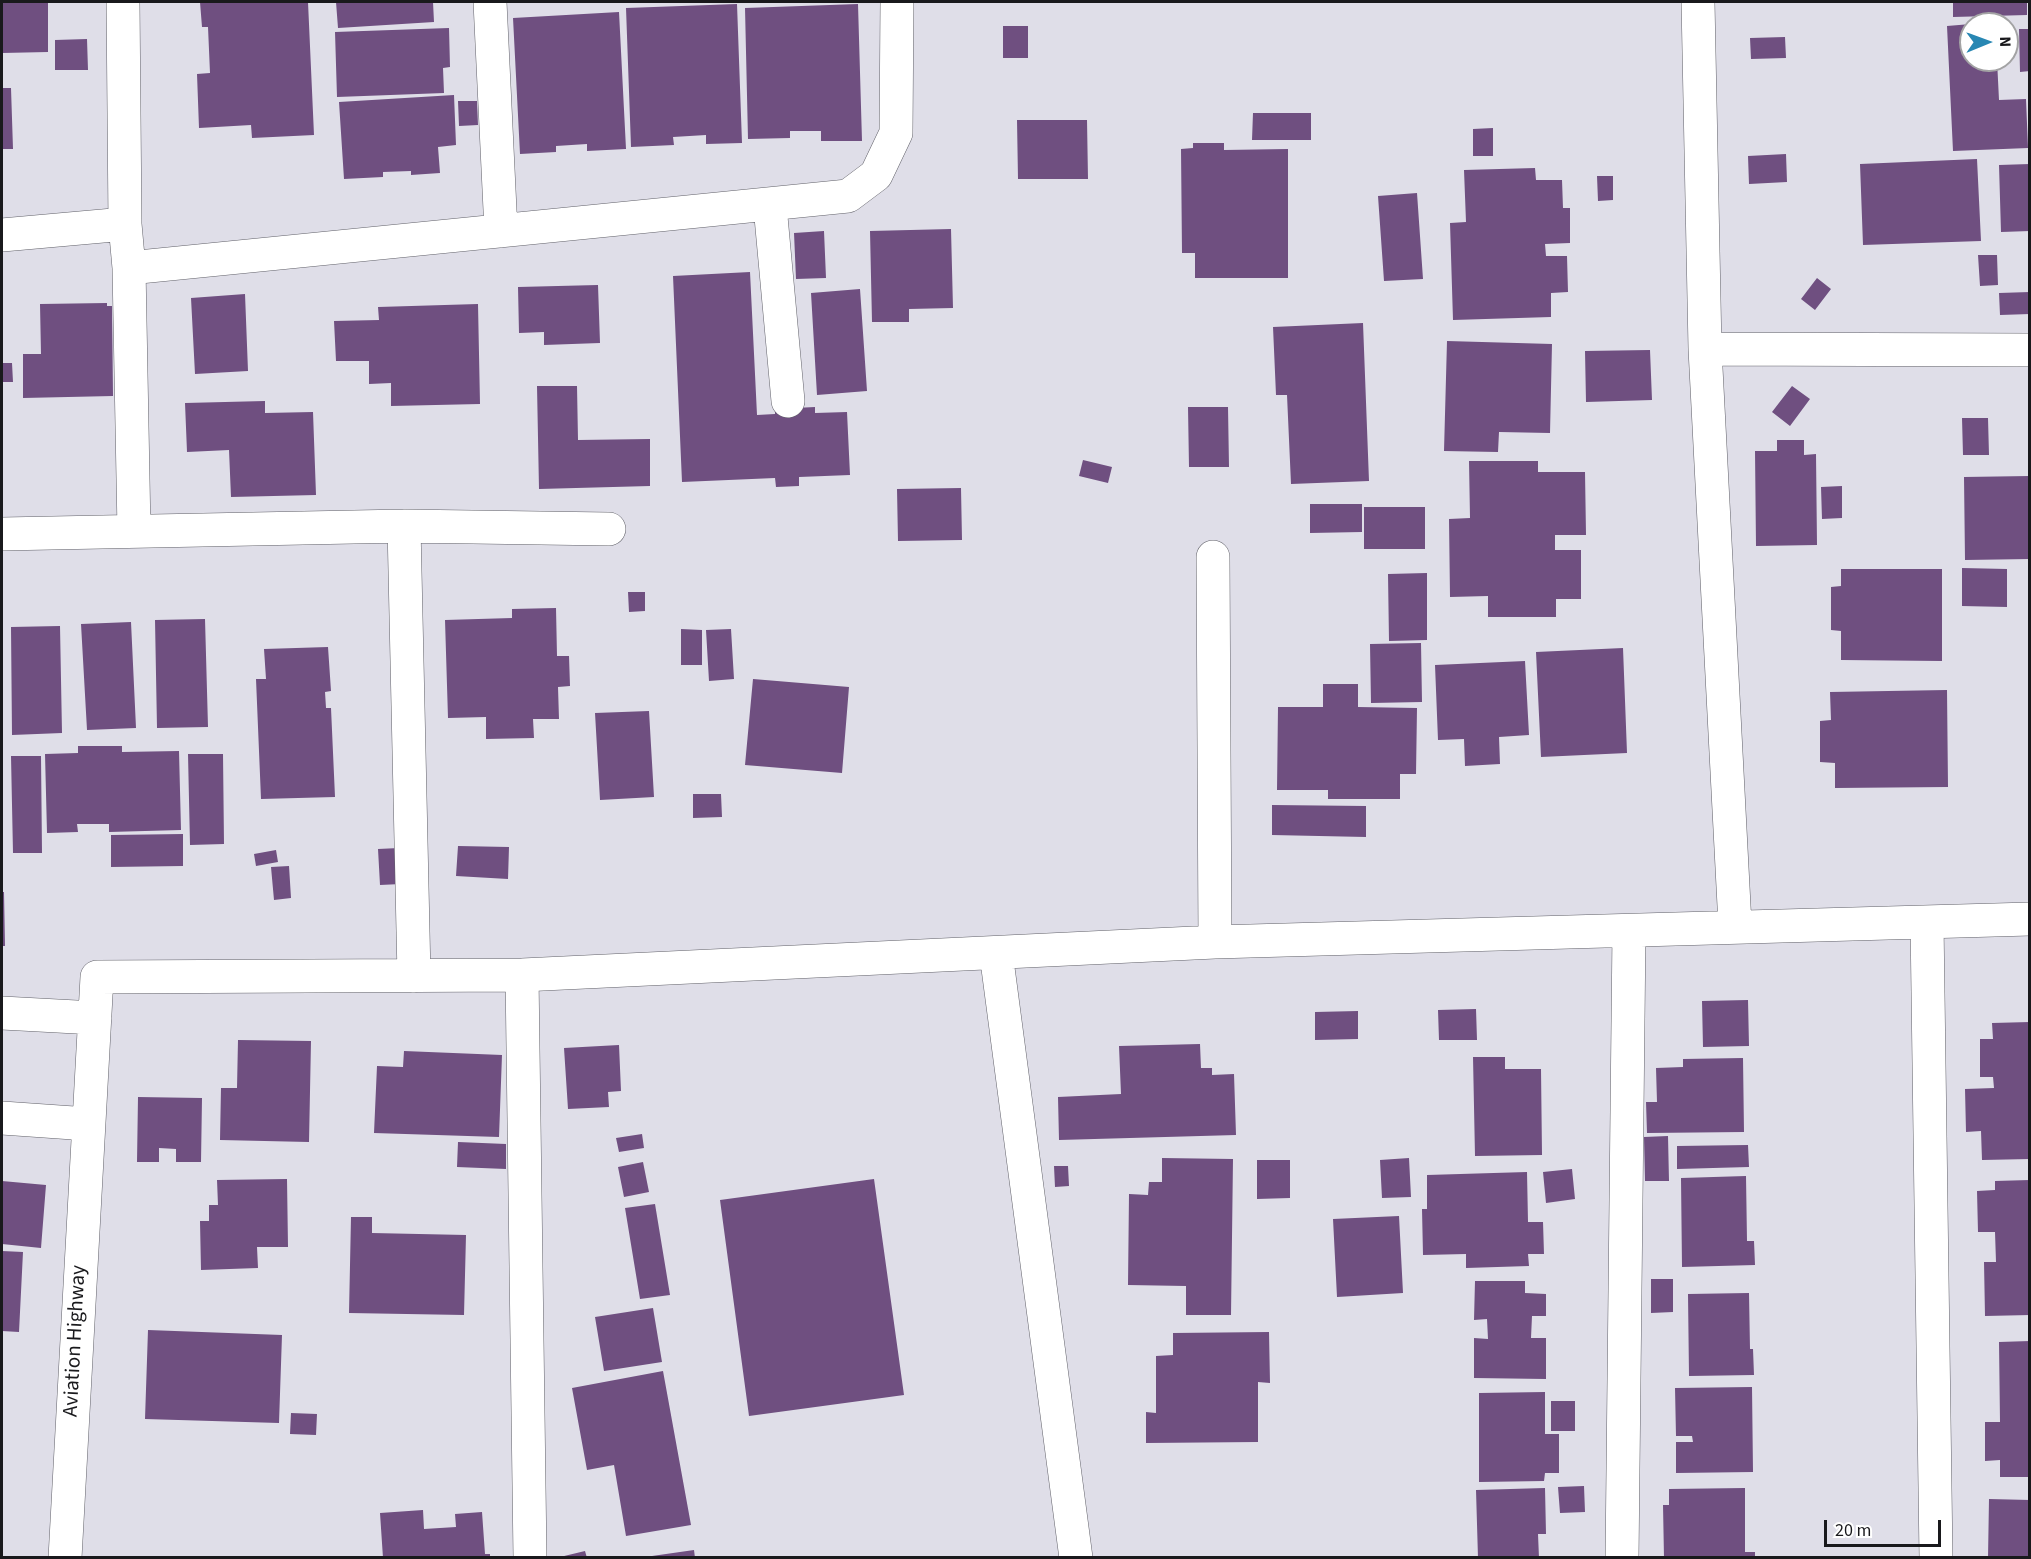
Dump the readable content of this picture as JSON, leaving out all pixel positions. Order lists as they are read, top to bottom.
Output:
{
  "streets": {
    "street": ["Aviation Highway"]
  },
  "scale_bar": "20 m",
  "north": "right"
}
